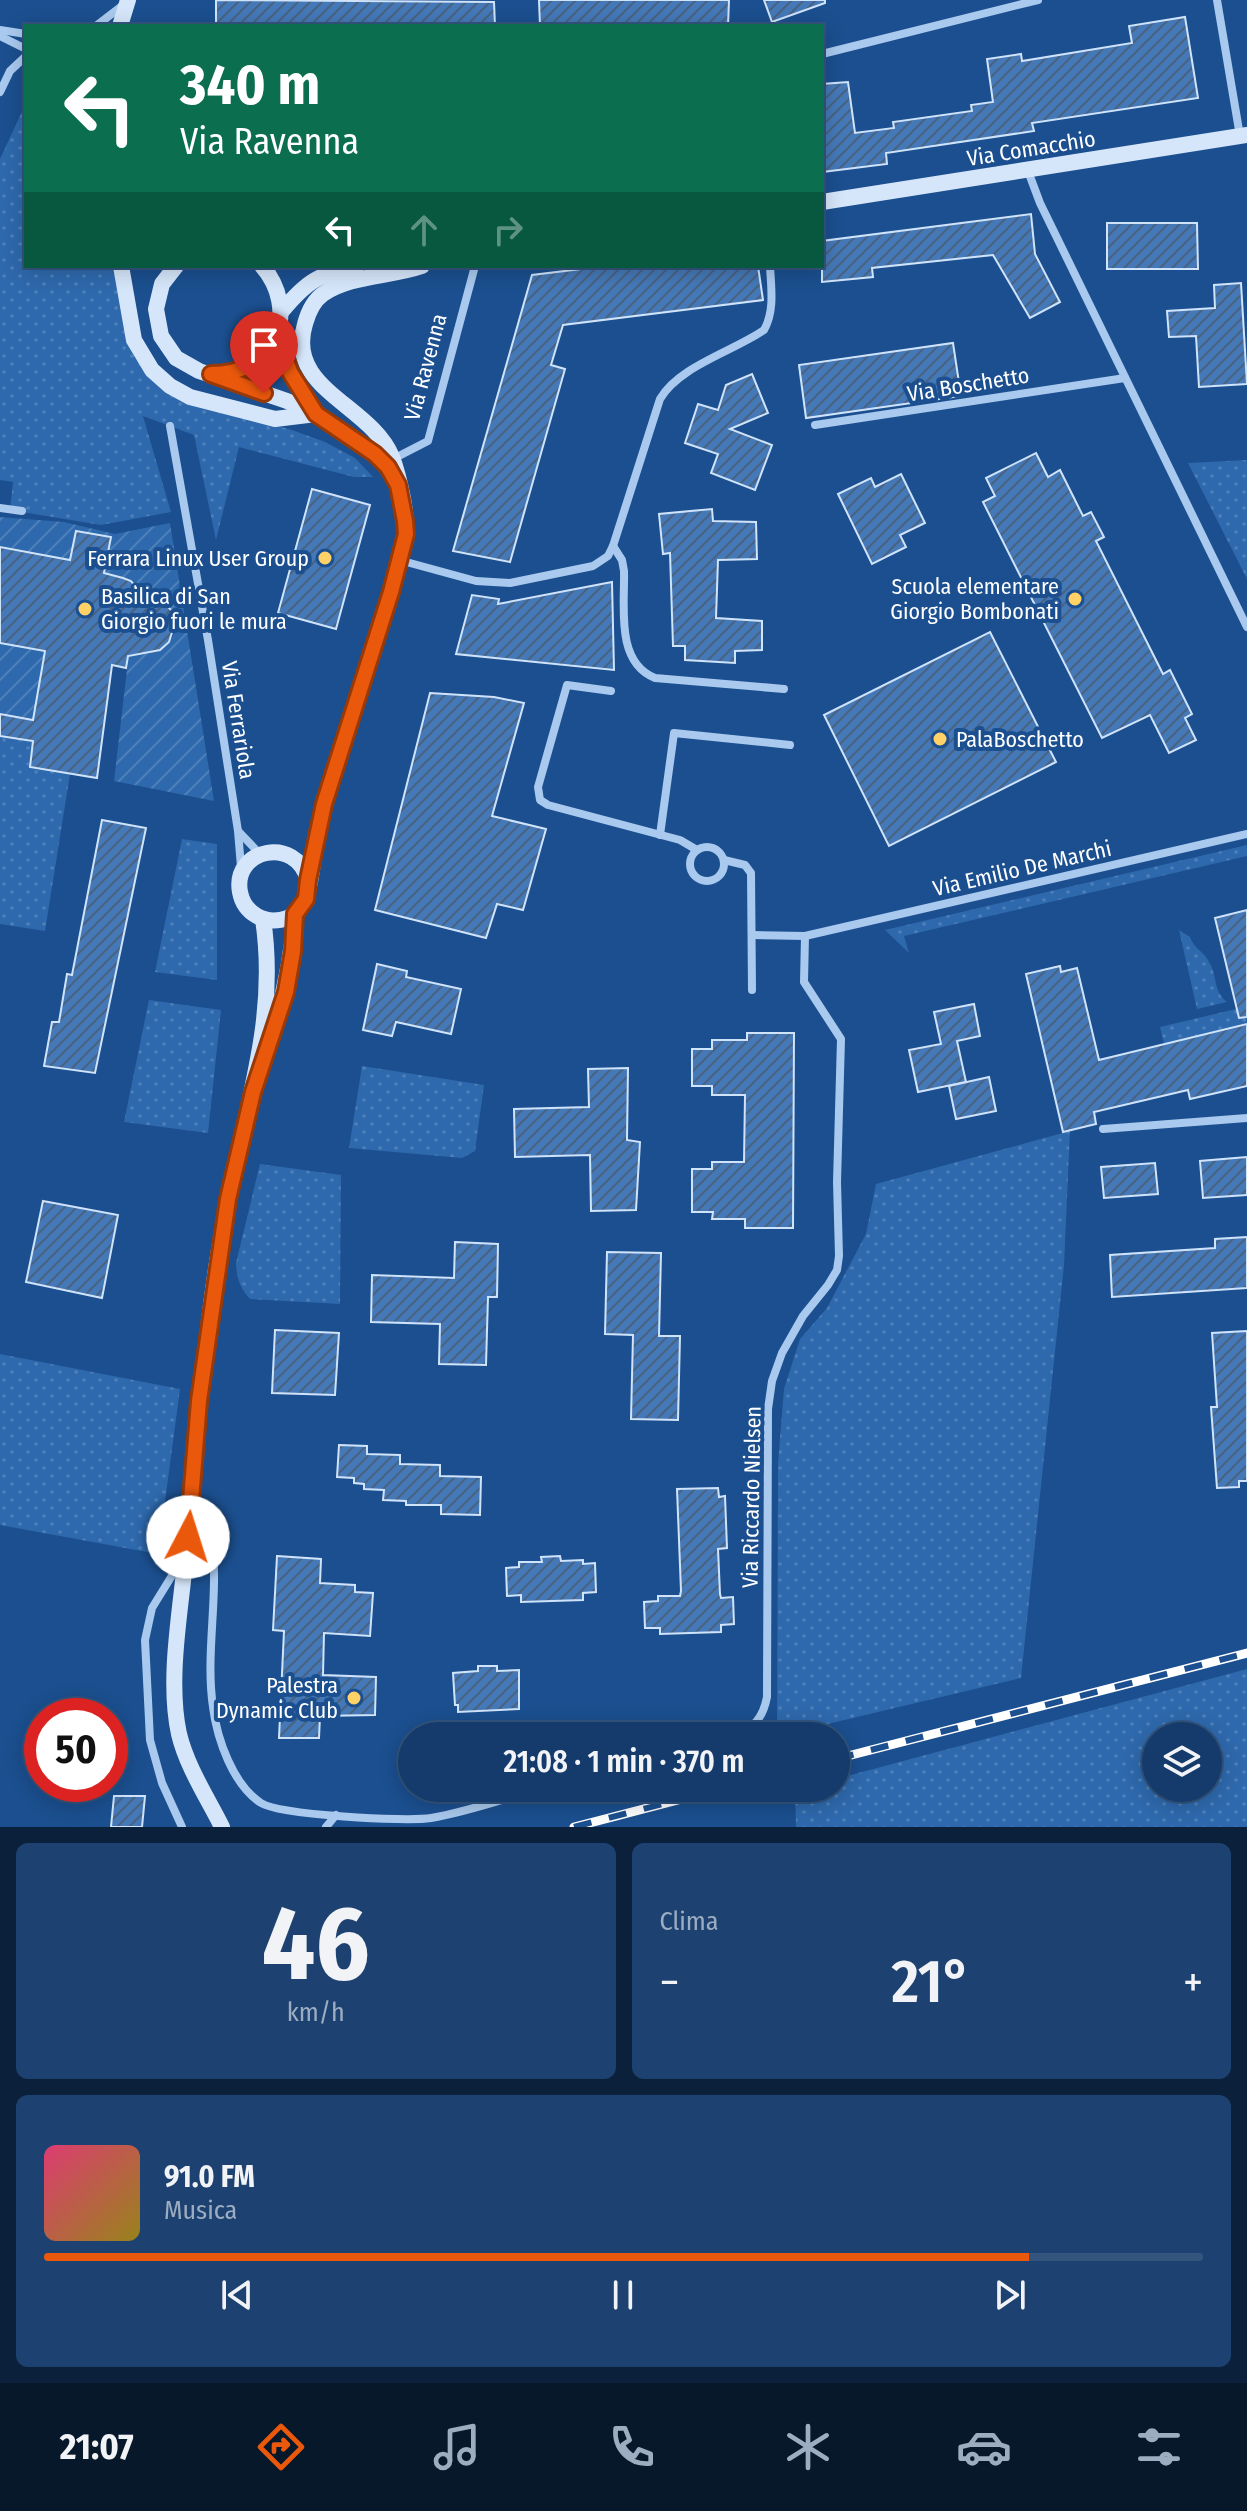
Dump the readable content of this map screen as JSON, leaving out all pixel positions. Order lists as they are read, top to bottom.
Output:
{
  "streets": {
    "main road": ["Via Comacchio", "Via Ravenna"],
    "street": [
      "Via Boschetto",
      "Via Ferrariola",
      "Via Emilio De Marchi",
      "Via Riccardo Nielsen"
    ]
  },
  "crossings": [
    ["Via Ravenna", "Via Ferrariola"],
    ["Via Emilio De Marchi", "Via Riccardo Nielsen"]
  ],
  "places": [
    "Ferrara Linux User Group",
    "Scuola elementare Giorgio Bombonati",
    "Basilica di San Giorgio fuori le mura",
    "PalaBoschetto",
    "Palestra Dynamic Club"
  ],
  "page": {
    "turn": ["340 m", "Via Ravenna"],
    "limit": "50",
    "trip": "21:08 · 1 min · 370 m",
    "tile": [
      ["46", "km/h"],
      "Clima"
    ],
    "heat": ["−", "21°", "+"],
    "song": ["91.0 FM", "Musica"],
    "tabs": "21:07"
  }
}
